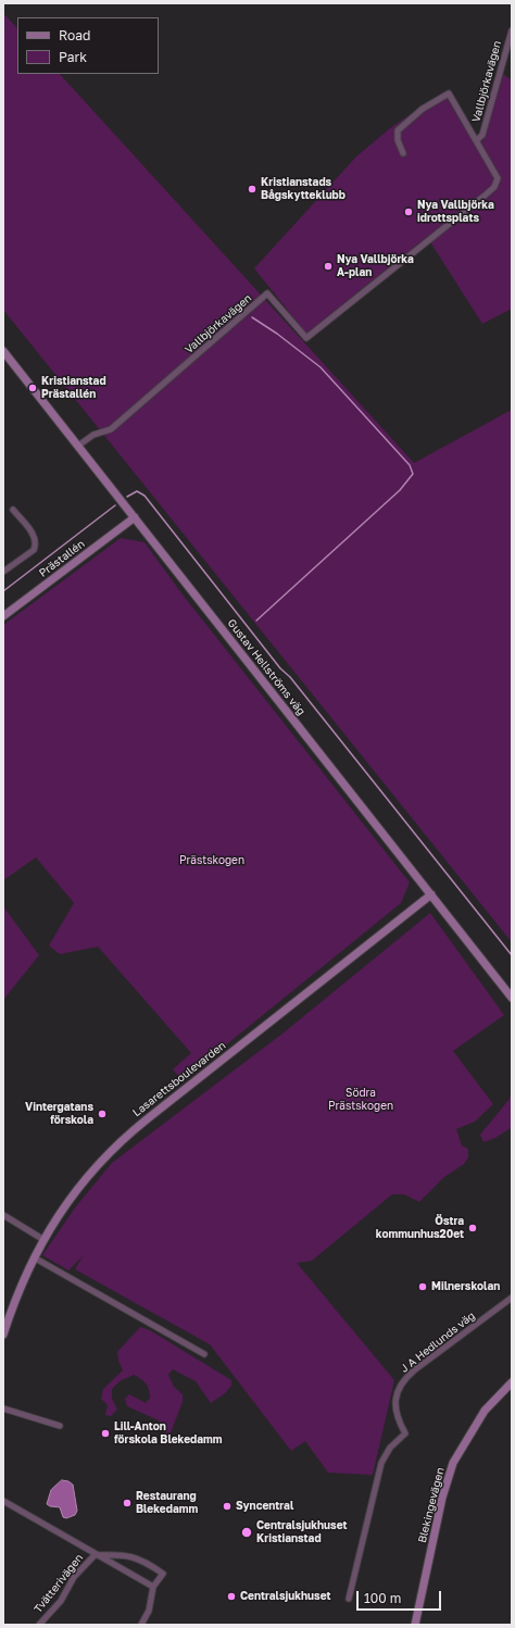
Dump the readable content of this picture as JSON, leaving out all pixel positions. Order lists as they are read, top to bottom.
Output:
{
  "streets": {
    "street": [
      "Vallbjörkavägen",
      "Prästallén",
      "Gustav Hellströms väg",
      "Lasarettsboulevarden",
      "J A Hedlunds väg",
      "Blekingevägen",
      "Tvätterivägen"
    ]
  },
  "crossings": [
    ["Vallbjörkavägen", "Gustav Hellströms väg"],
    ["Prästallén", "Gustav Hellströms väg"],
    ["Gustav Hellströms väg", "Lasarettsboulevarden"]
  ],
  "parks": ["Prästskogen", "Södra Prästskogen"],
  "places": [
    "Kristianstads Bågskytteklubb",
    "Nya Vallbjörka idrottsplats",
    "Nya Vallbjörka A-plan",
    "Kristianstad Prästallén",
    "Vintergatans förskola",
    "Östra kommunhus20et",
    "Milnerskolan",
    "Lill-Anton förskola Blekedamm",
    "Restaurang Blekedamm",
    "Syncentral",
    "Centralsjukhuset Kristianstad",
    "Centralsjukhuset"
  ],
  "legend": ["Road", "Park"],
  "scale_bar": "100 m"
}
